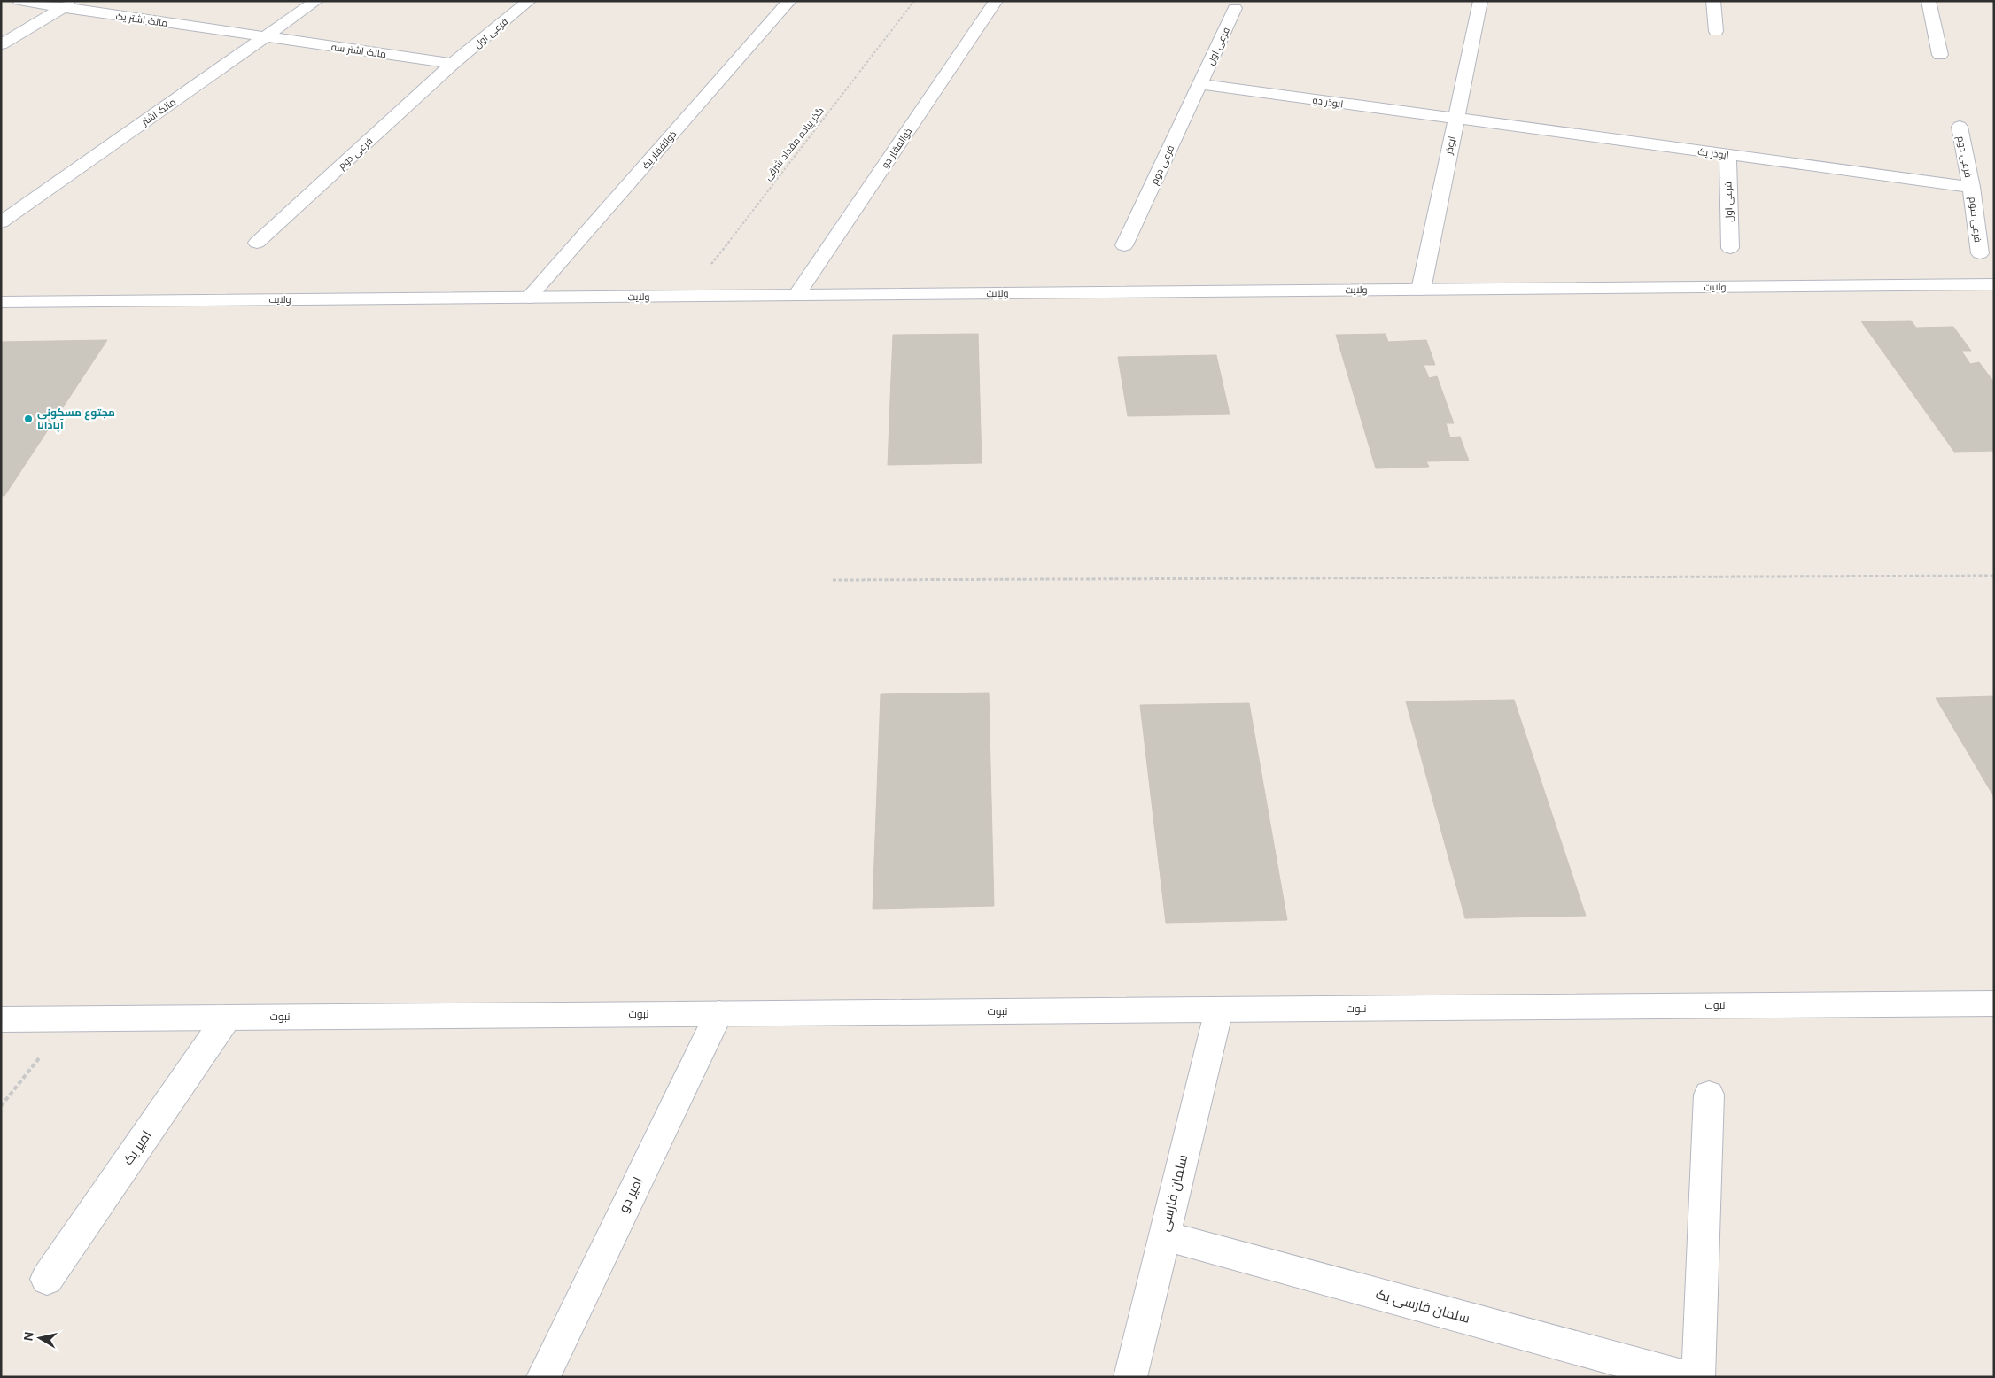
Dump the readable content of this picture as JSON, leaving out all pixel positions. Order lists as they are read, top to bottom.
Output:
{
  "streets": {
    "street": [
      "مالک اشتر یک",
      "فرعی اول",
      "مالک اشتر سه",
      "ابوذر دو",
      "مالک اشتر",
      "ابوذر",
      "ذوالفقار دو",
      "ذوالفقار یک",
      "فرعی دوم",
      "ابوذر یک",
      "فرعی سوم",
      "ولایت",
      "نبوت",
      "امیر یک",
      "سلمان فارسی",
      "امیر دو",
      "سلمان فارسی یک"
    ],
    "path": ["گذر پیاده مقداد شرقی"]
  },
  "crossings": [
    ["مالک اشتر یک", "مالک اشتر سه"],
    ["مالک اشتر یک", "مالک اشتر"],
    ["فرعی اول", "مالک اشتر سه"],
    ["فرعی اول", "ابوذر دو"],
    ["فرعی اول", "فرعی دوم"],
    ["فرعی اول", "ابوذر یک"],
    ["مالک اشتر سه", "مالک اشتر"],
    ["مالک اشتر سه", "فرعی دوم"],
    ["ابوذر دو", "ابوذر"],
    ["ابوذر دو", "فرعی دوم"],
    ["ابوذر دو", "ابوذر یک"],
    ["گذر پیاده مقداد شرقی", "ولایت"],
    ["ابوذر", "ابوذر یک"],
    ["ابوذر", "ولایت"],
    ["ذوالفقار دو", "ولایت"],
    ["ذوالفقار یک", "ولایت"],
    ["فرعی دوم", "ابوذر یک"],
    ["فرعی دوم", "فرعی سوم"],
    ["ابوذر یک", "فرعی سوم"],
    ["نبوت", "امیر یک"],
    ["نبوت", "سلمان فارسی"],
    ["نبوت", "امیر دو"],
    ["سلمان فارسی", "سلمان فارسی یک"]
  ],
  "places": ["مجتوع مسکونی آپادانا"],
  "north": "left"
}
